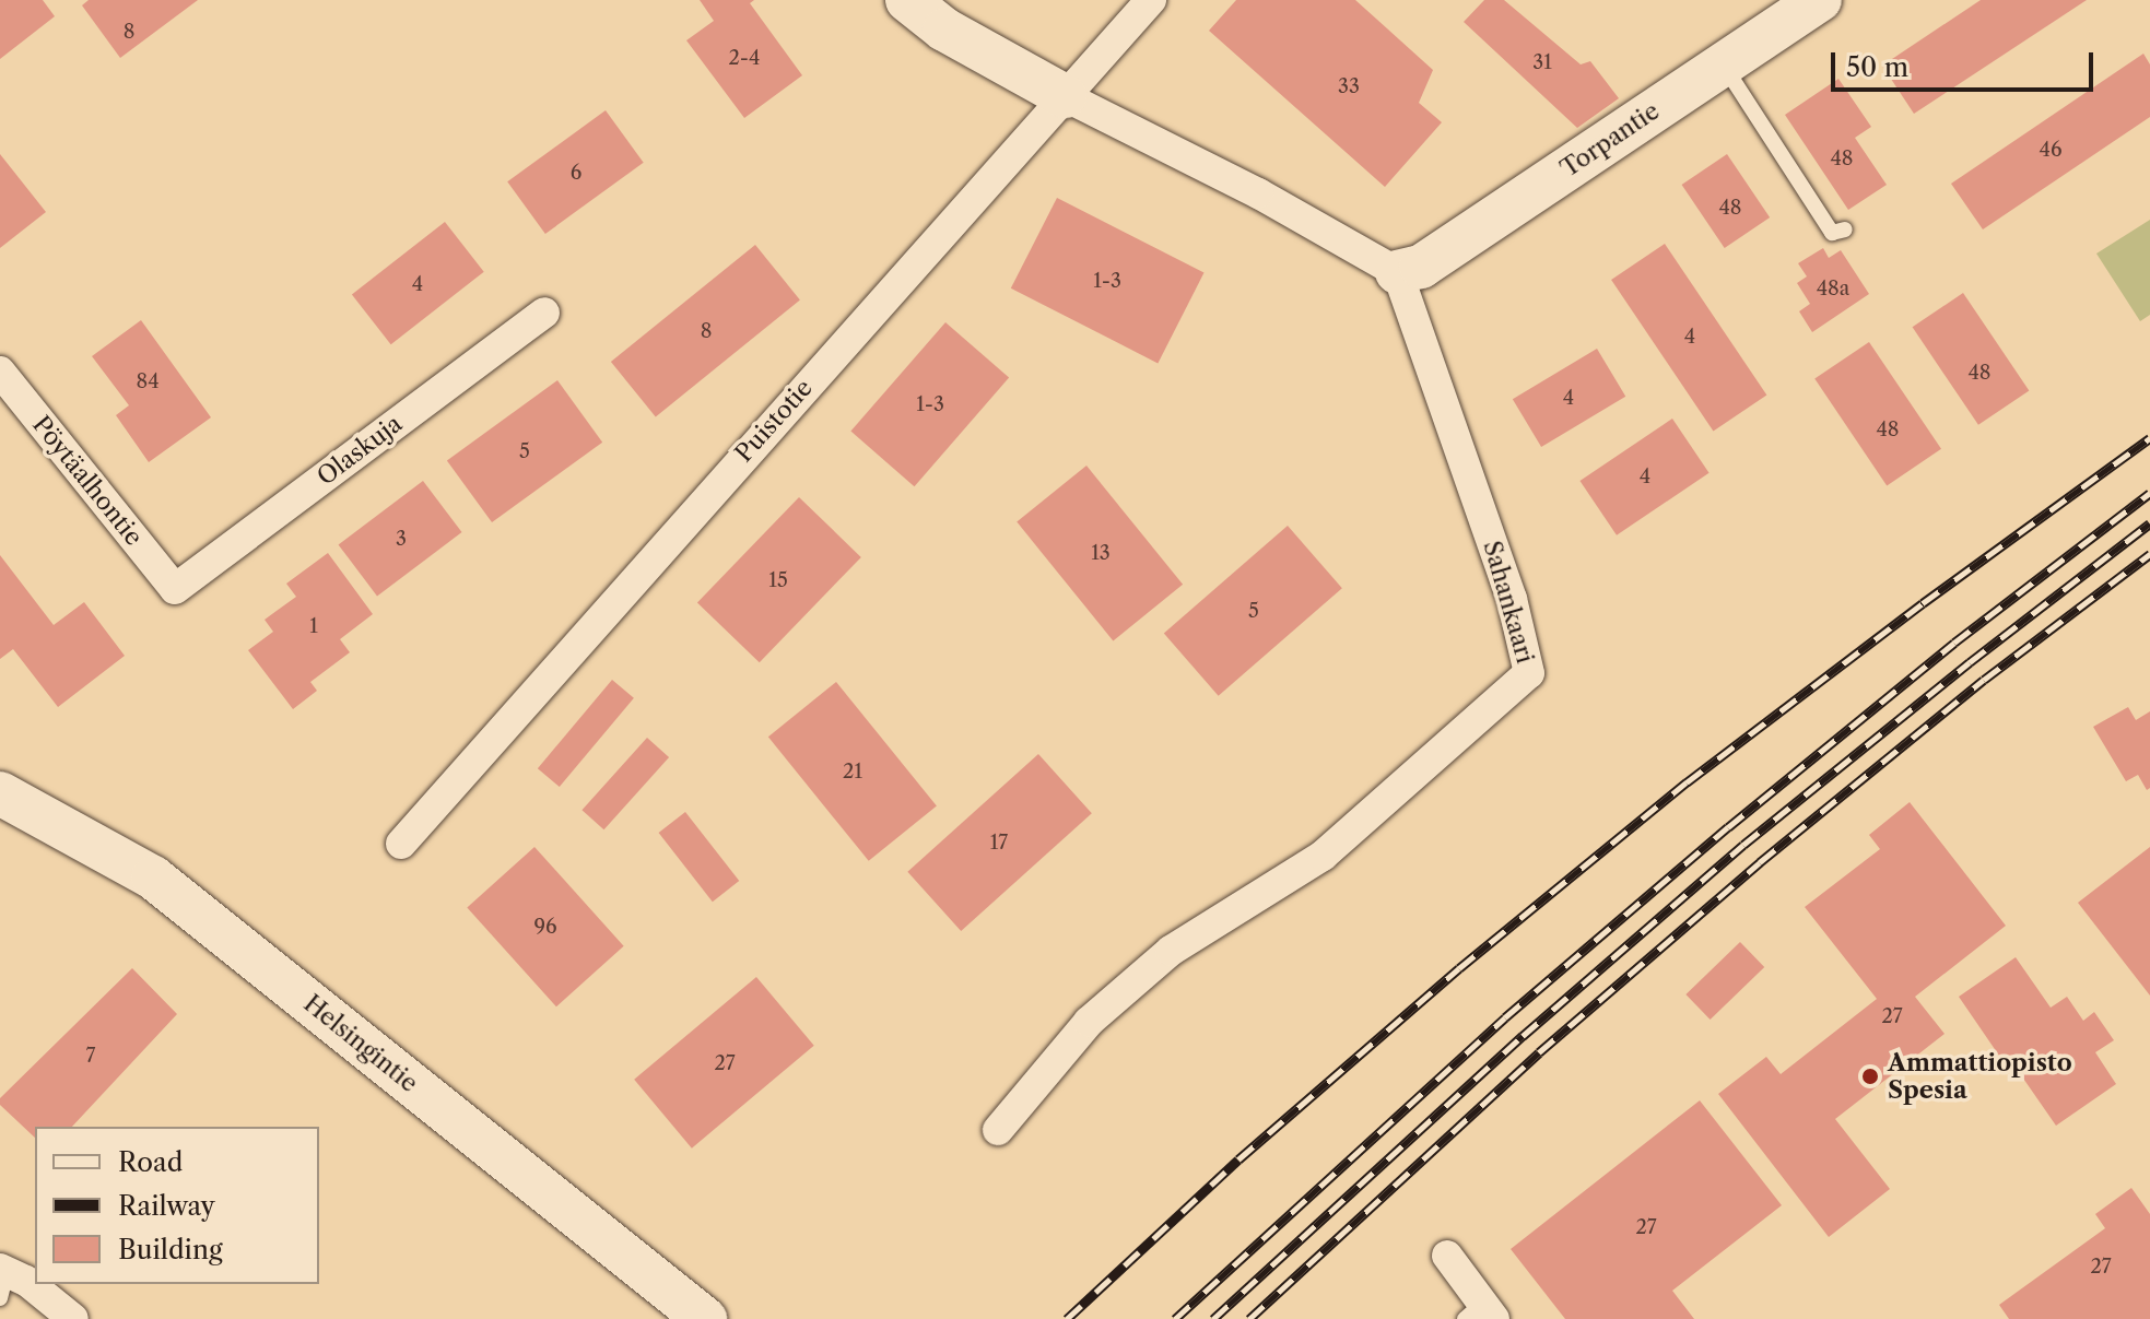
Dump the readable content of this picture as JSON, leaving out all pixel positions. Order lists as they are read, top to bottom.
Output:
{
  "streets": {
    "main road": ["Torpantie", "Helsingintie"],
    "street": [
      "Puistotie",
      "Olaskuja",
      "Pöytäalhontie",
      "Sahankaari"
    ]
  },
  "crossings": [
    ["Torpantie", "Sahankaari"],
    ["Olaskuja", "Pöytäalhontie"]
  ],
  "places": ["Ammattiopisto Spesia"],
  "house_numbers": [
    "8",
    "2-4",
    "31",
    "33",
    "46",
    "48",
    "6",
    "48",
    "1-3",
    "4",
    "48a",
    "8",
    "4",
    "48",
    "84",
    "4",
    "1-3",
    "48",
    "5",
    "4",
    "3",
    "13",
    "15",
    "5",
    "1",
    "21",
    "17",
    "96",
    "27",
    "7",
    "27",
    "27",
    "27"
  ],
  "legend": ["Road", "Railway", "Building"],
  "scale_bar": "50 m"
}
